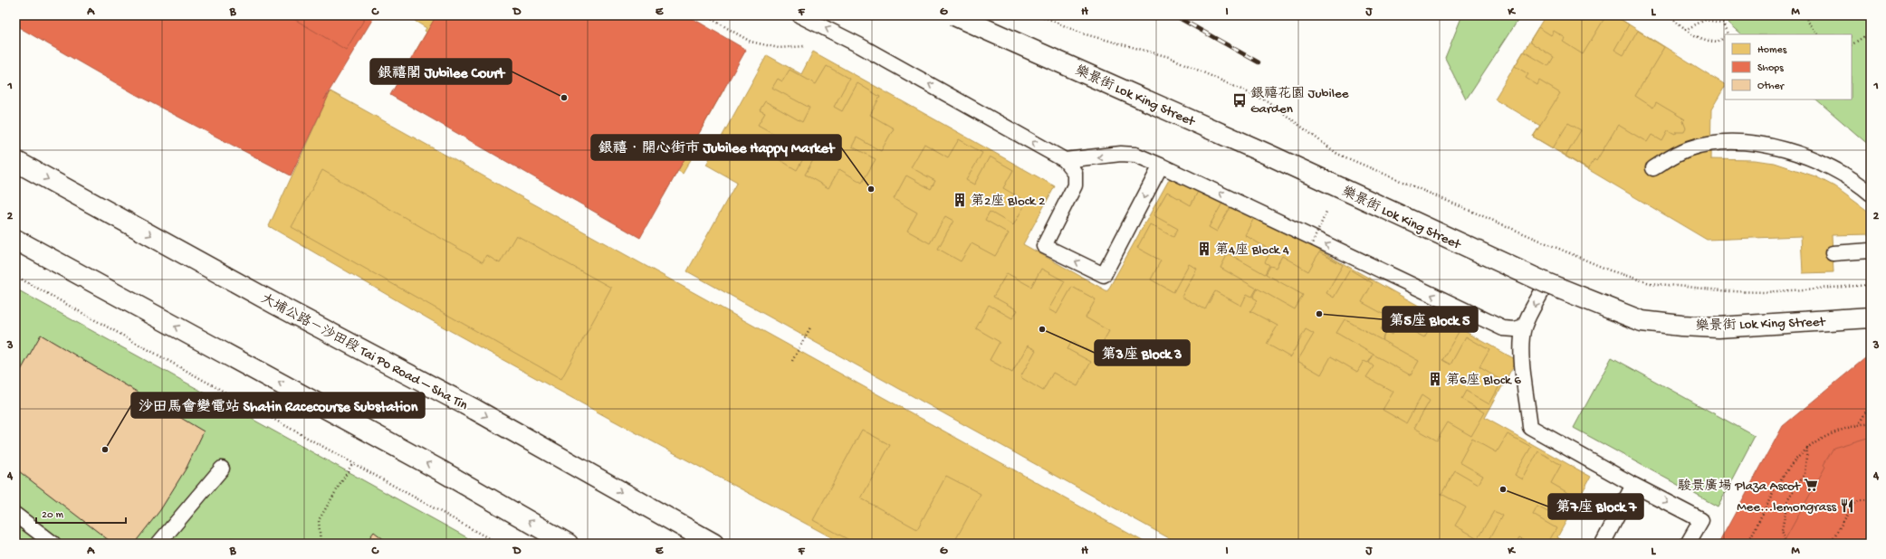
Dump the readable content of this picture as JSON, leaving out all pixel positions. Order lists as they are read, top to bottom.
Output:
{
  "streets": {
    "main road": ["樂景街 Lok King Street", "大埔公路－沙田段 Tai Po Road – Sha Tin"]
  },
  "places": {
    "other": [
      "銀禧閣 Jubilee Court",
      "銀禧．開心街市 Jubilee Happy Market",
      "第5座 Block 5",
      "第3座 Block 3",
      "沙田馬會變電站 Shatin Racecourse Substation",
      "第7座 Block 7"
    ],
    "bus stop": ["銀禧花園 Jubilee Garden"],
    "building": ["第2座 Block 2", "第4座 Block 4", "第6座 Block 6"],
    "supermarket": ["駿景廣場 Plaza Ascot"],
    "restaurant": ["Mee...lemongrass"]
  },
  "legend": ["Homes", "Shops", "Other"],
  "scale_bar": "20 m",
  "grid": {
    "columns": [
      "A",
      "B",
      "C",
      "D",
      "E",
      "F",
      "G",
      "H",
      "I",
      "J",
      "K",
      "L",
      "M"
    ],
    "rows": [
      "1",
      "2",
      "3",
      "4"
    ]
  }
}
